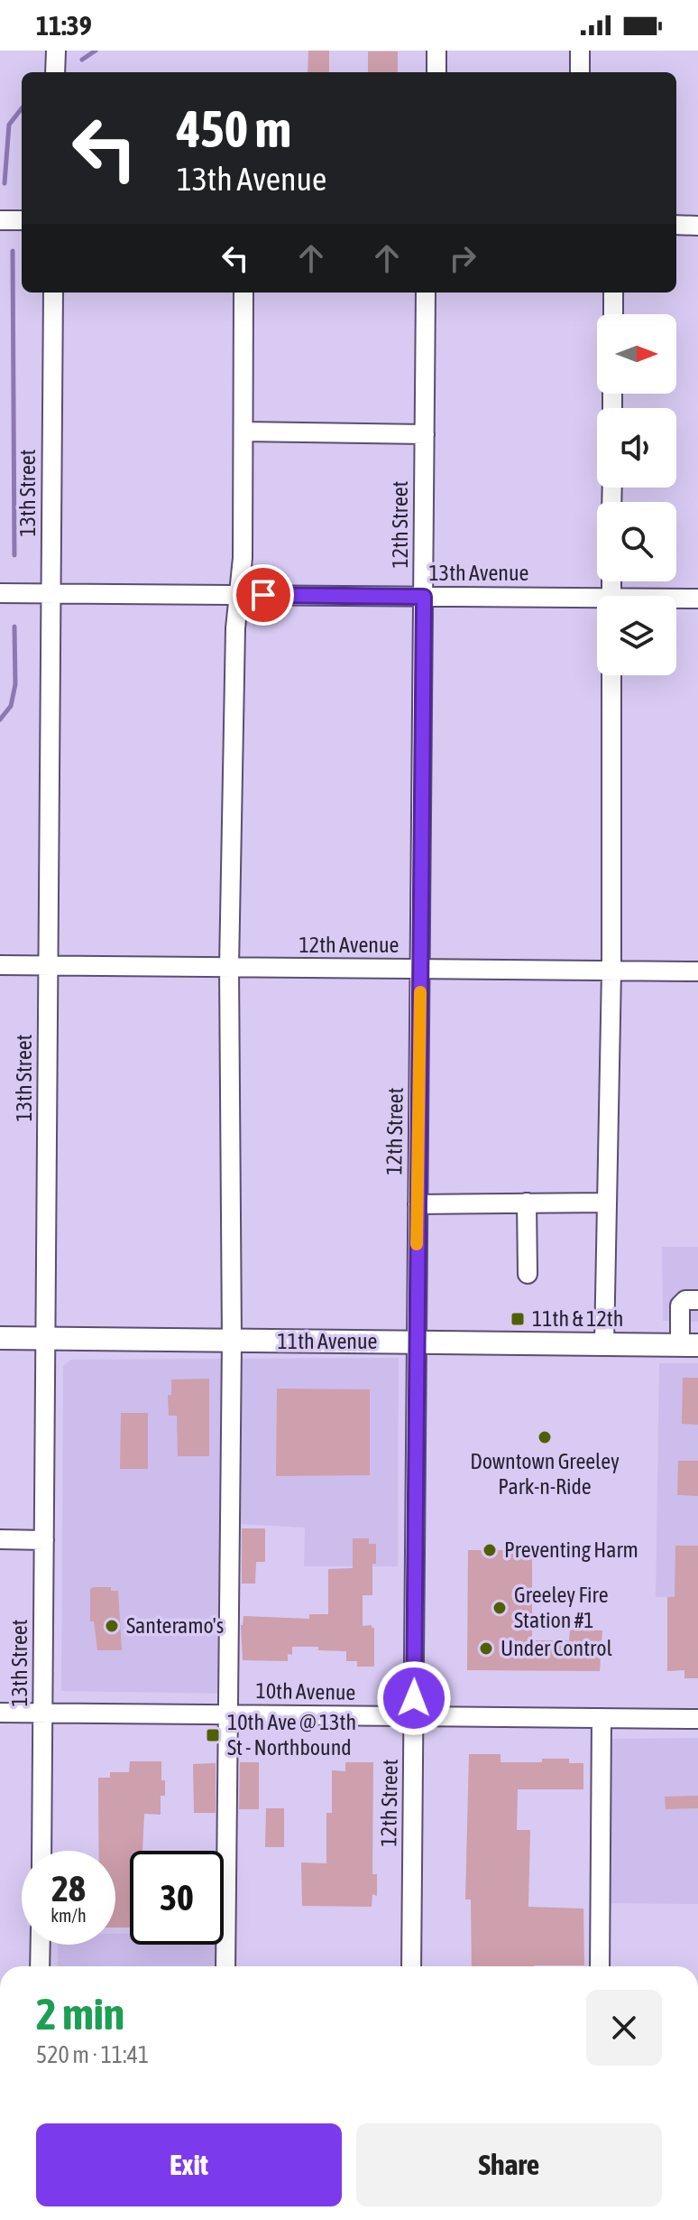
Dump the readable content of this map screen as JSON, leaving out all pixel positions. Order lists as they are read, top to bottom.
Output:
{
  "streets": {
    "main road": ["11th Avenue"],
    "street": [
      "13th Street",
      "12th Street",
      "13th Avenue",
      "12th Avenue",
      "10th Avenue"
    ]
  },
  "crossings": [
    ["13th Street", "13th Avenue"],
    ["13th Street", "12th Avenue"],
    ["13th Street", "11th Avenue"],
    ["13th Street", "10th Avenue"],
    ["12th Street", "13th Avenue"],
    ["12th Street", "12th Avenue"],
    ["12th Street", "11th Avenue"],
    ["12th Street", "10th Avenue"]
  ],
  "places": {
    "transit": ["11th & 12th", "10th Ave @ 13th St - Northbound"],
    "other": [
      "Downtown Greeley Park-n-Ride",
      "Preventing Harm",
      "Greeley Fire Station #1",
      "Santeramo's",
      "Under Control"
    ]
  },
  "north": "right",
  "page": {
    "status": "11:39",
    "turn": ["450 m", "13th Avenue"],
    "speed": "28 km/h",
    "limit": "30",
    "heading": ["2 min", "520 m · 11:41"],
    "buttons": ["Exit", "Share"]
  }
}
